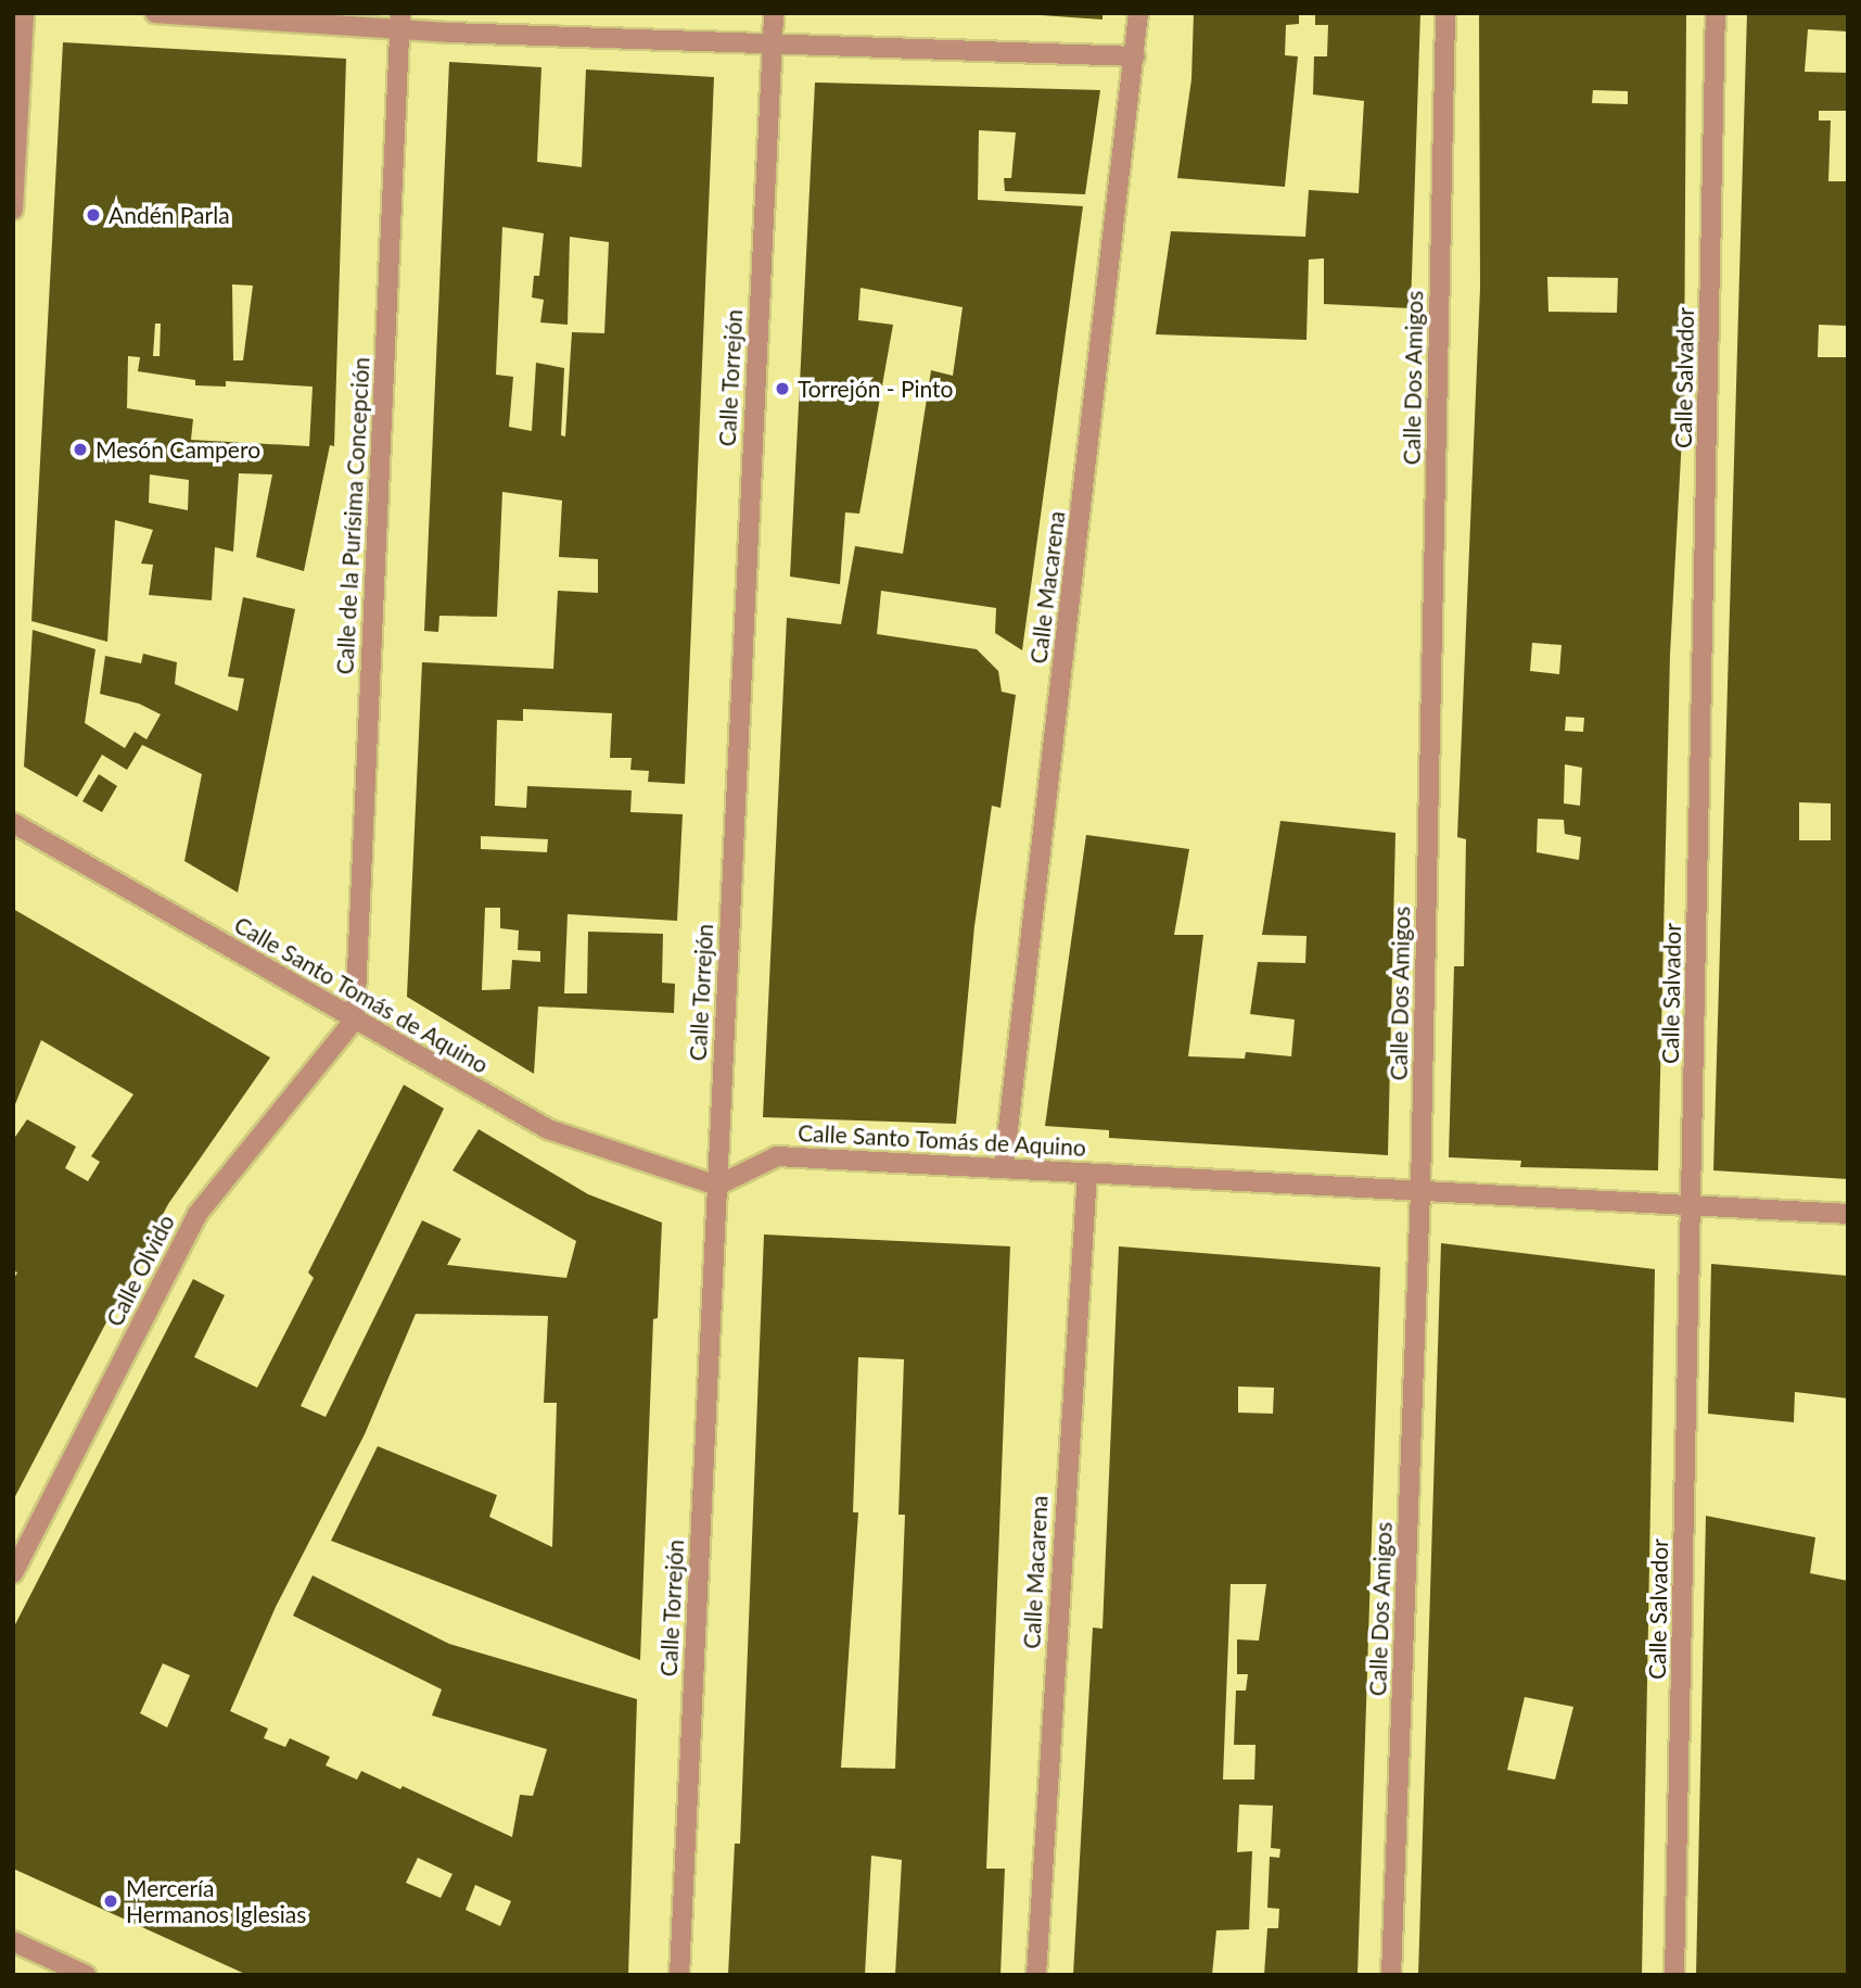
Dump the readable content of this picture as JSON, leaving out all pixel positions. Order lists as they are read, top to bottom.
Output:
{
  "streets": {
    "street": [
      "Calle Torrejón",
      "Calle Dos Amigos",
      "Calle Salvador",
      "Calle de la Purísima Concepción",
      "Calle Macarena",
      "Calle Santo Tomás de Aquino",
      "Calle Olvido"
    ]
  },
  "crossings": [
    ["Calle Torrejón", "Calle Santo Tomás de Aquino"],
    ["Calle Dos Amigos", "Calle Santo Tomás de Aquino"],
    ["Calle Salvador", "Calle Santo Tomás de Aquino"],
    ["Calle de la Purísima Concepción", "Calle Santo Tomás de Aquino"],
    ["Calle de la Purísima Concepción", "Calle Olvido"],
    ["Calle Macarena", "Calle Santo Tomás de Aquino"],
    ["Calle Santo Tomás de Aquino", "Calle Olvido"]
  ],
  "places": [
    "Andén Parla",
    "Torrejón - Pinto",
    "Mesón Campero",
    "Mercería Hermanos Iglesias"
  ]
}
